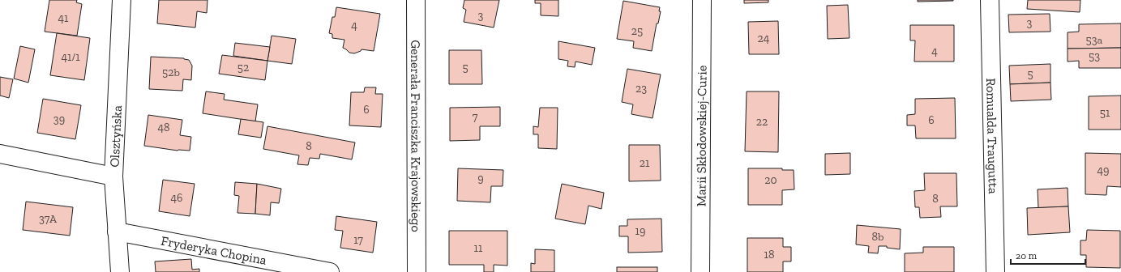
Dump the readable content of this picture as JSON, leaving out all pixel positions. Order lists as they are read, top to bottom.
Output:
{
  "streets": {
    "street": [
      "Olsztyńska",
      "Generała Franciszka Krajowskiego",
      "Marii Skłodowskiej-Curie",
      "Romualda Traugutta",
      "Fryderyka Chopina"
    ]
  },
  "crossings": [
    ["Olsztyńska", "Fryderyka Chopina"]
  ],
  "house_numbers": [
    "3",
    "41",
    "3",
    "4",
    "25",
    "24",
    "53a",
    "4",
    "53",
    "41/1",
    "52",
    "5",
    "52b",
    "5",
    "23",
    "6",
    "51",
    "7",
    "39",
    "6",
    "22",
    "48",
    "8",
    "21",
    "49",
    "9",
    "20",
    "46",
    "8",
    "37A",
    "19",
    "8b",
    "17",
    "11",
    "18"
  ],
  "scale_bar": "20 m"
}
